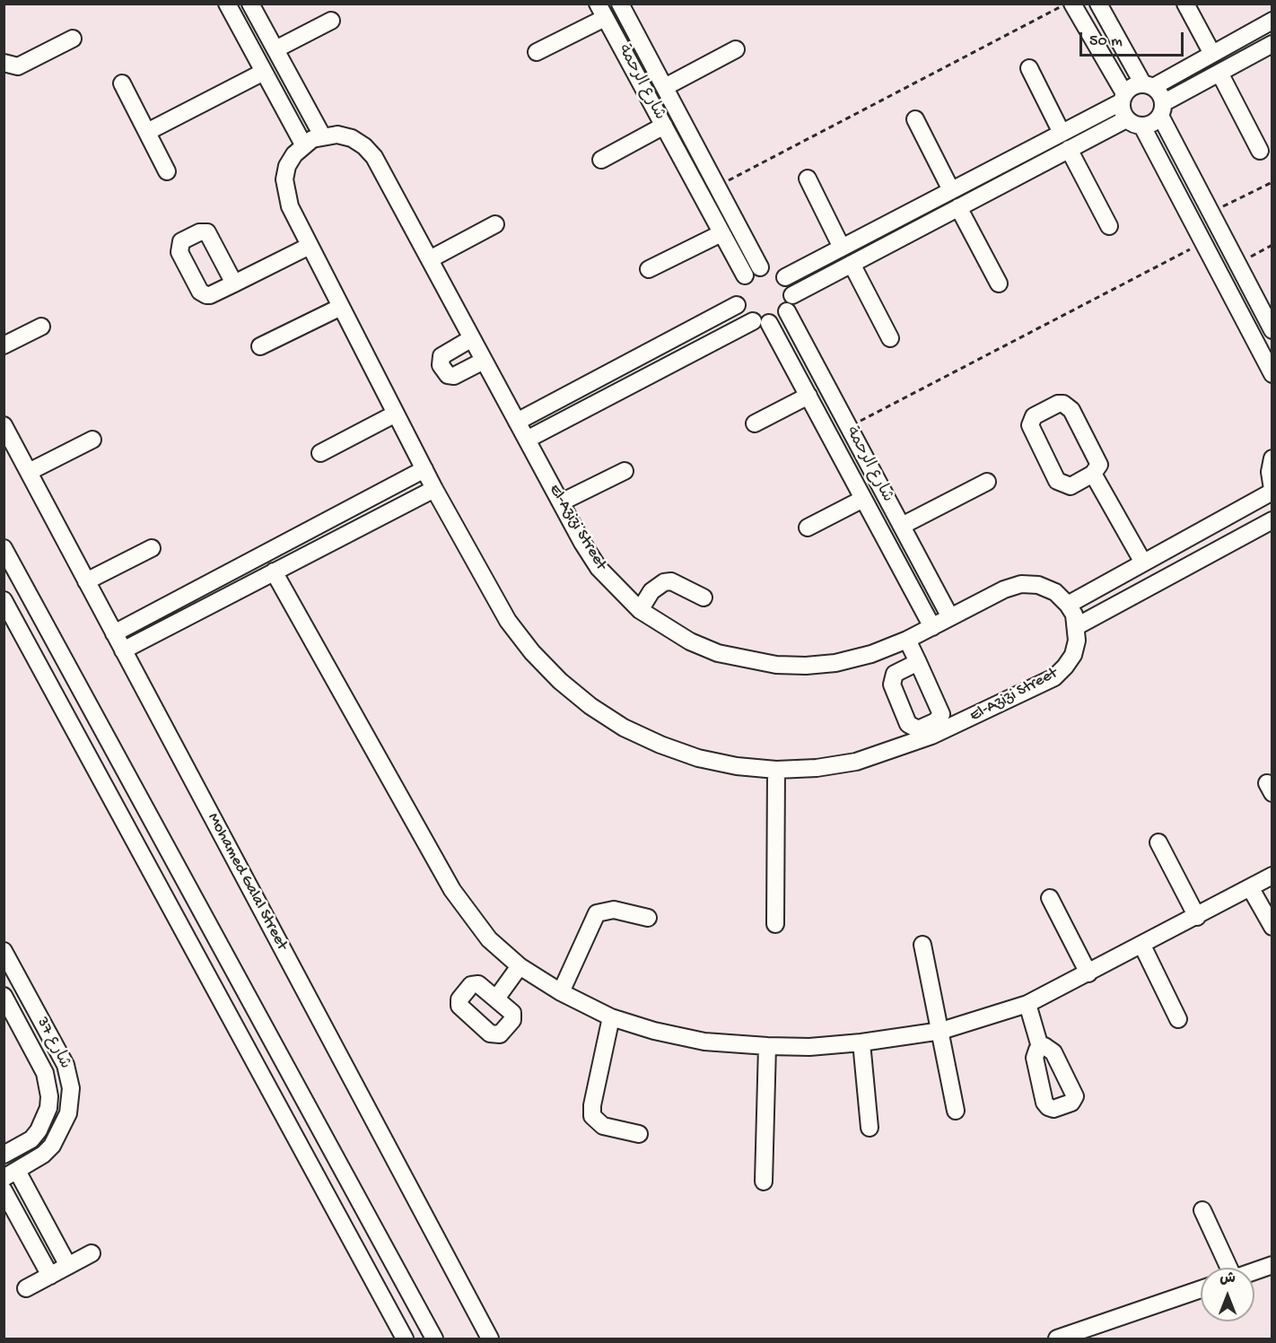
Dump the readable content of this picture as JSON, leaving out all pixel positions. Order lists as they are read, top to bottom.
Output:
{
  "streets": {
    "street": [
      "شارع الرحمة",
      "El-Azizi Street",
      "Mohamed Galal Street",
      "شارع 37"
    ]
  },
  "crossings": [
    ["شارع الرحمة", "El-Azizi Street"]
  ],
  "scale_bar": "50 m",
  "north": "top"
}
